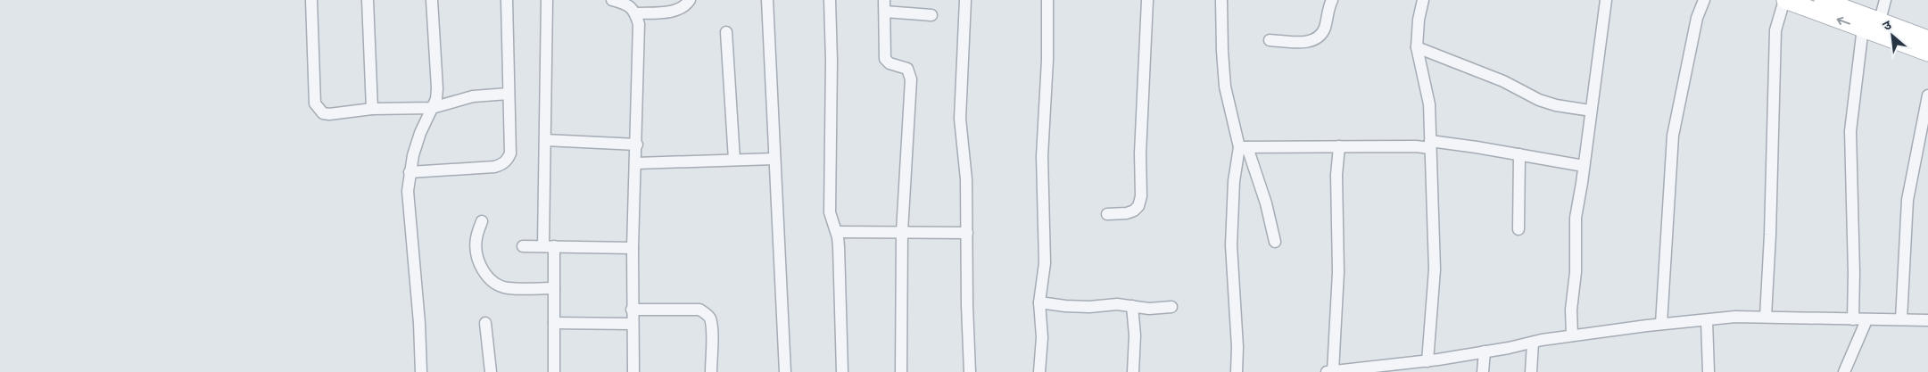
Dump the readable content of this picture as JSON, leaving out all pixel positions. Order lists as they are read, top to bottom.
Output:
{
  "north": "top left"
}
